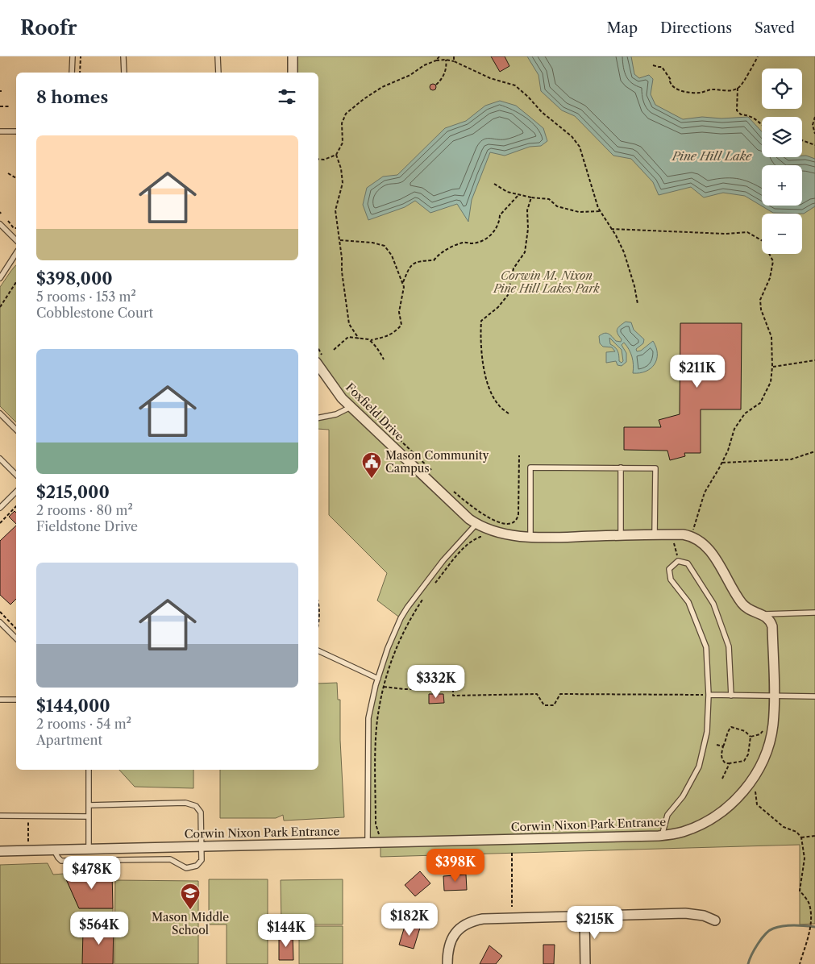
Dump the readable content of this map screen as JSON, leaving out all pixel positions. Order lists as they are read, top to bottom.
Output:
{
  "streets": {
    "street": ["Foxfield Drive", "Corwin Nixon Park Entrance"]
  },
  "water": ["Pine Hill Lake"],
  "parks": ["Corwin M. Nixon Pine Hill Lakes Park"],
  "places": {
    "public building": ["Mason Community Campus"],
    "school or university": ["Mason Middle School"]
  },
  "page": {
    "header": "Roofr",
    "nav": ["Map", "Directions", "Saved"],
    "map_buttons": ["+", "−"],
    "heading": "8 homes",
    "list": [
      {
        "name": "$398,000",
        "note": "5 rooms · 153 m² · Cobblestone Court"
      },
      {
        "name": "$215,000",
        "note": "2 rooms · 80 m² · Fieldstone Drive"
      },
      {
        "name": "$144,000",
        "note": "2 rooms · 54 m² · Apartment"
      }
    ],
    "price": [
      "$211K",
      "$332K",
      "$398K",
      "$478K",
      "$182K",
      "$215K",
      "$564K",
      "$144K"
    ]
  }
}
